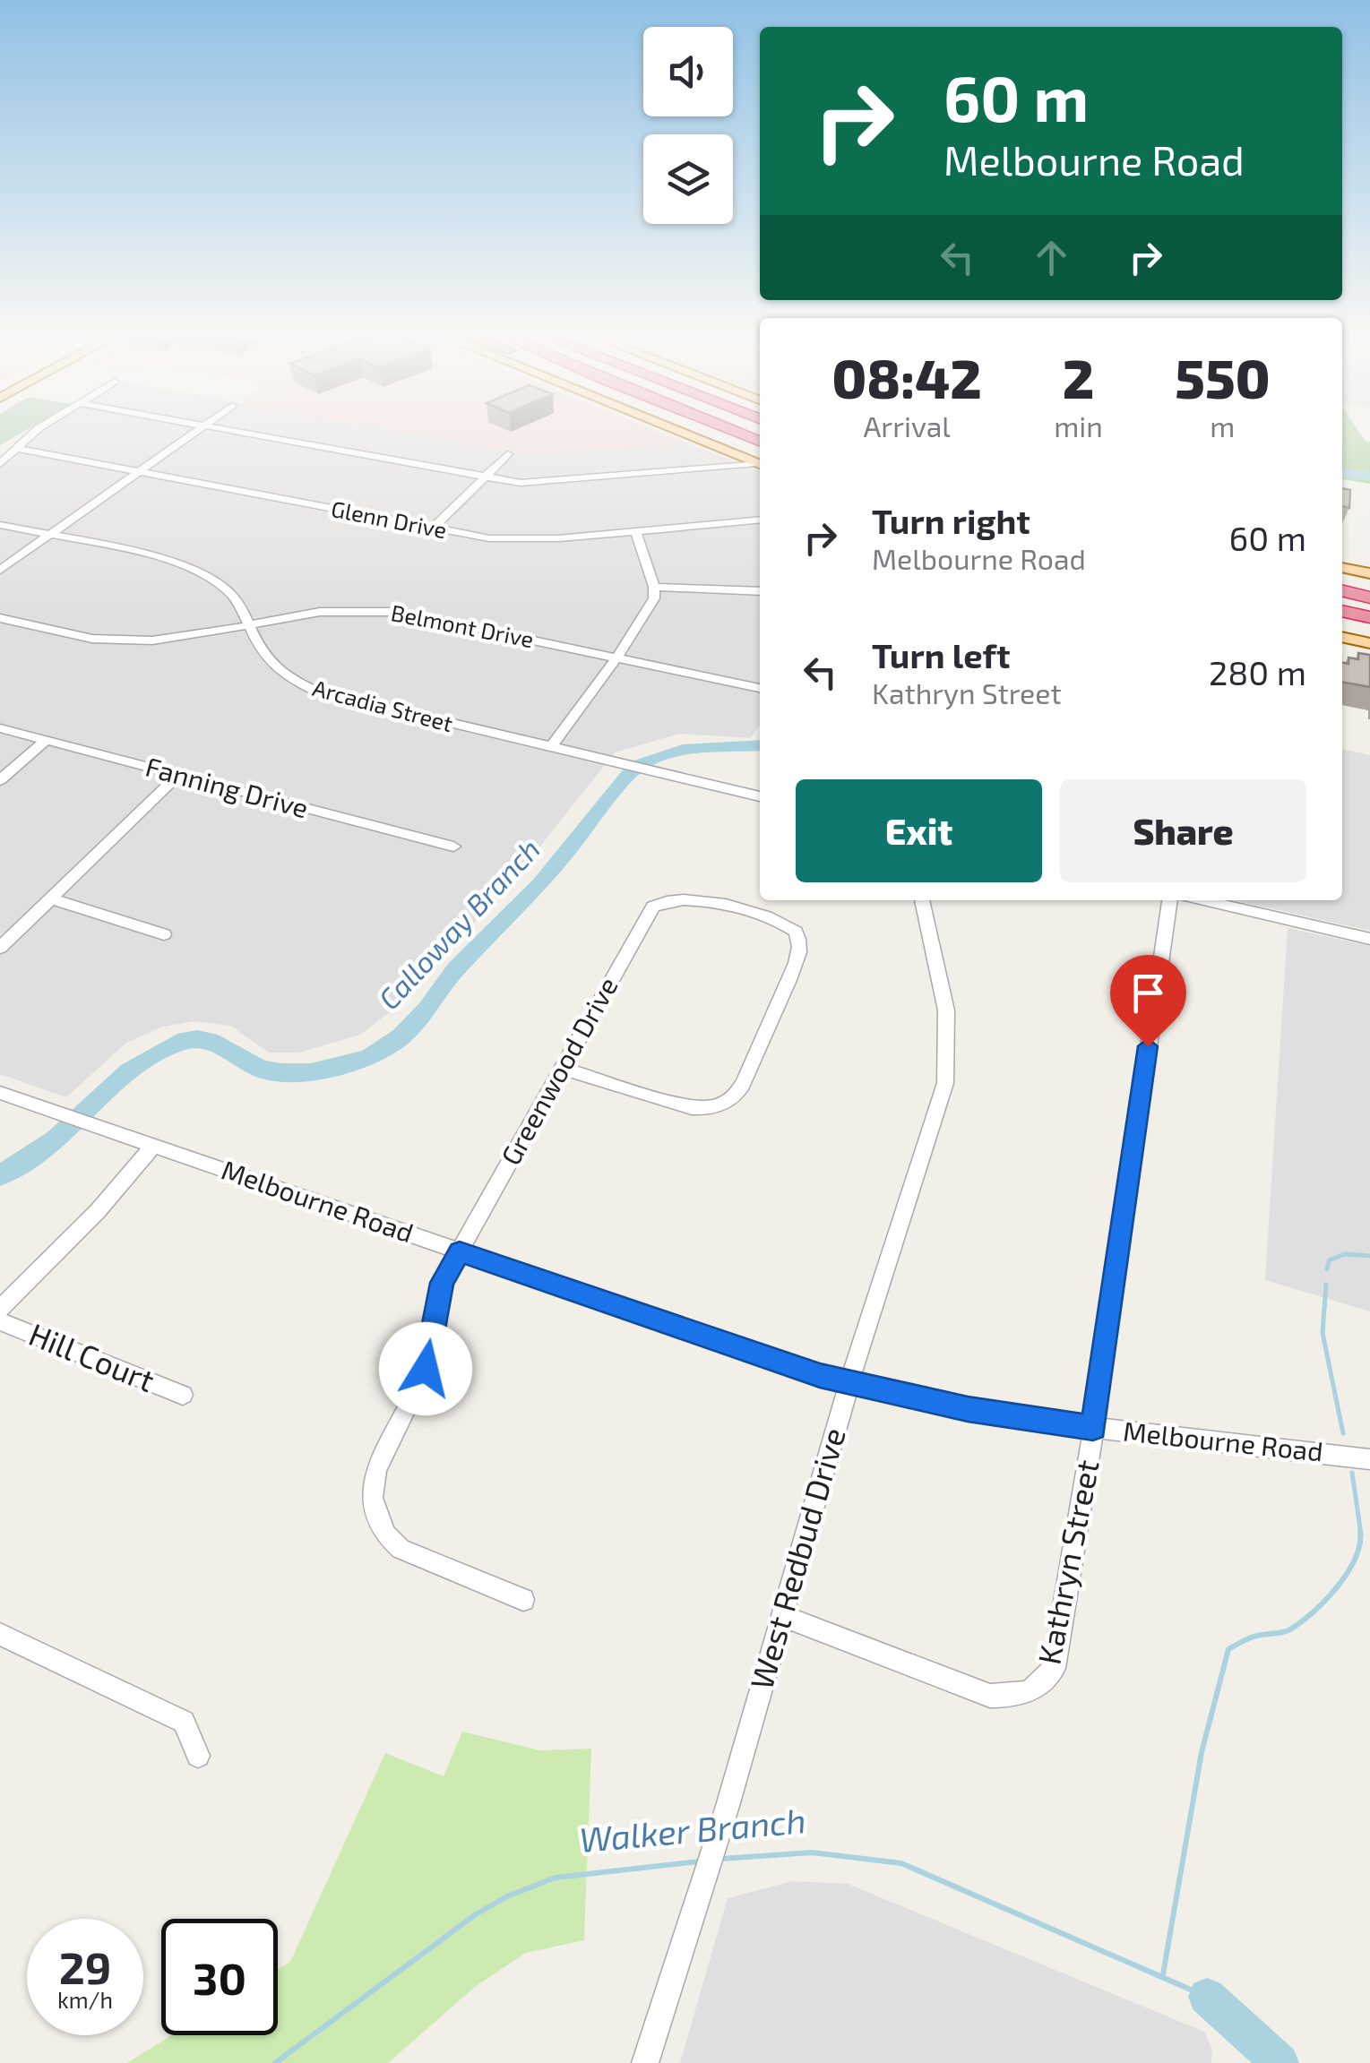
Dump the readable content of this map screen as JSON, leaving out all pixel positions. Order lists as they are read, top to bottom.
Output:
{
  "streets": {
    "street": [
      "Glenn Drive",
      "Belmont Drive",
      "Arcadia Street",
      "Fanning Drive",
      "Greenwood Drive",
      "Melbourne Road",
      "Hill Court",
      "West Redbud Drive",
      "Kathryn Street"
    ]
  },
  "crossings": [
    ["Belmont Drive", "Arcadia Street"],
    ["Greenwood Drive", "Melbourne Road"],
    ["Melbourne Road", "West Redbud Drive"],
    ["Melbourne Road", "Kathryn Street"],
    ["West Redbud Drive", "Kathryn Street"]
  ],
  "water": ["Calloway Branch", "Walker Branch"],
  "page": {
    "turn": ["60 m", "Melbourne Road"],
    "eta": [
      "08:42",
      "Arrival",
      "2",
      "min",
      "550",
      "m"
    ],
    "list": [
      {
        "name": "Turn right",
        "note": "Melbourne Road",
        "value": "60 m"
      },
      {
        "name": "Turn left",
        "note": "Kathryn Street",
        "value": "280 m"
      }
    ],
    "buttons": ["Exit", "Share"],
    "speed": "29 km/h",
    "limit": "30"
  }
}
